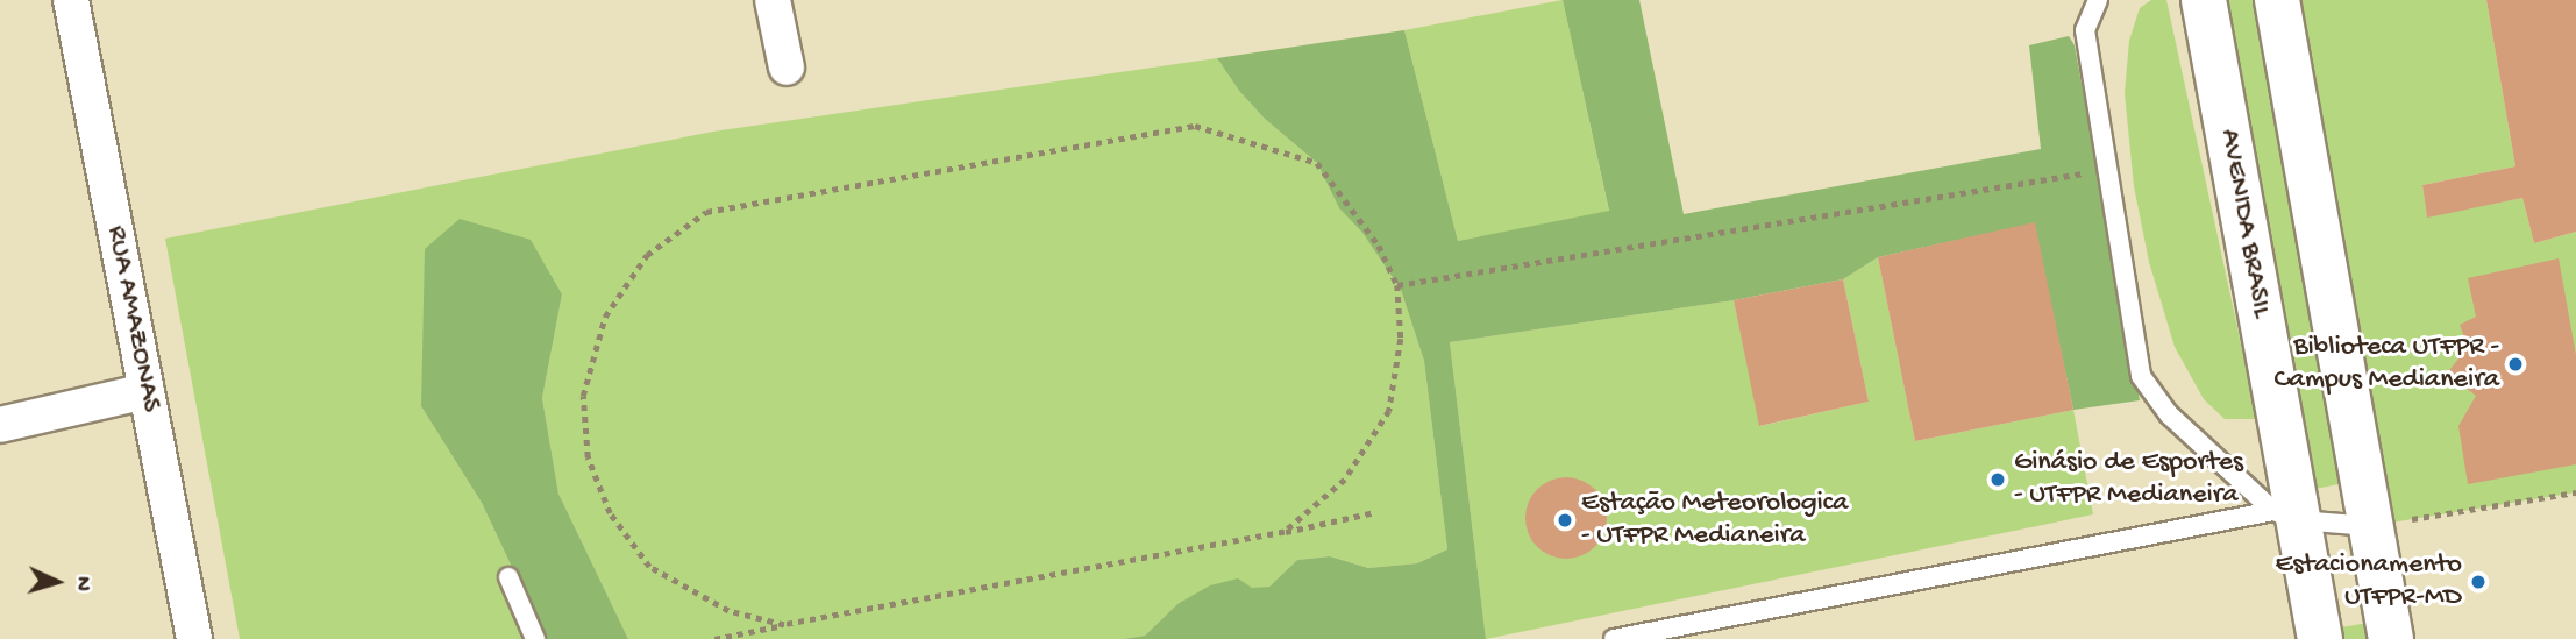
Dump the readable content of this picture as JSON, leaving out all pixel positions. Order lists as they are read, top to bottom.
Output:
{
  "streets": {
    "street": ["AVENIDA BRASIL", "RUA AMAZONAS"]
  },
  "places": [
    "Biblioteca UTFPR - Campus Medianeira",
    "Ginásio de Esportes - UTFPR Medianeira",
    "Estação Meteorologica - UTFPR Medianeira",
    "Estacionamento UTFPR-MD"
  ],
  "north": "right"
}
